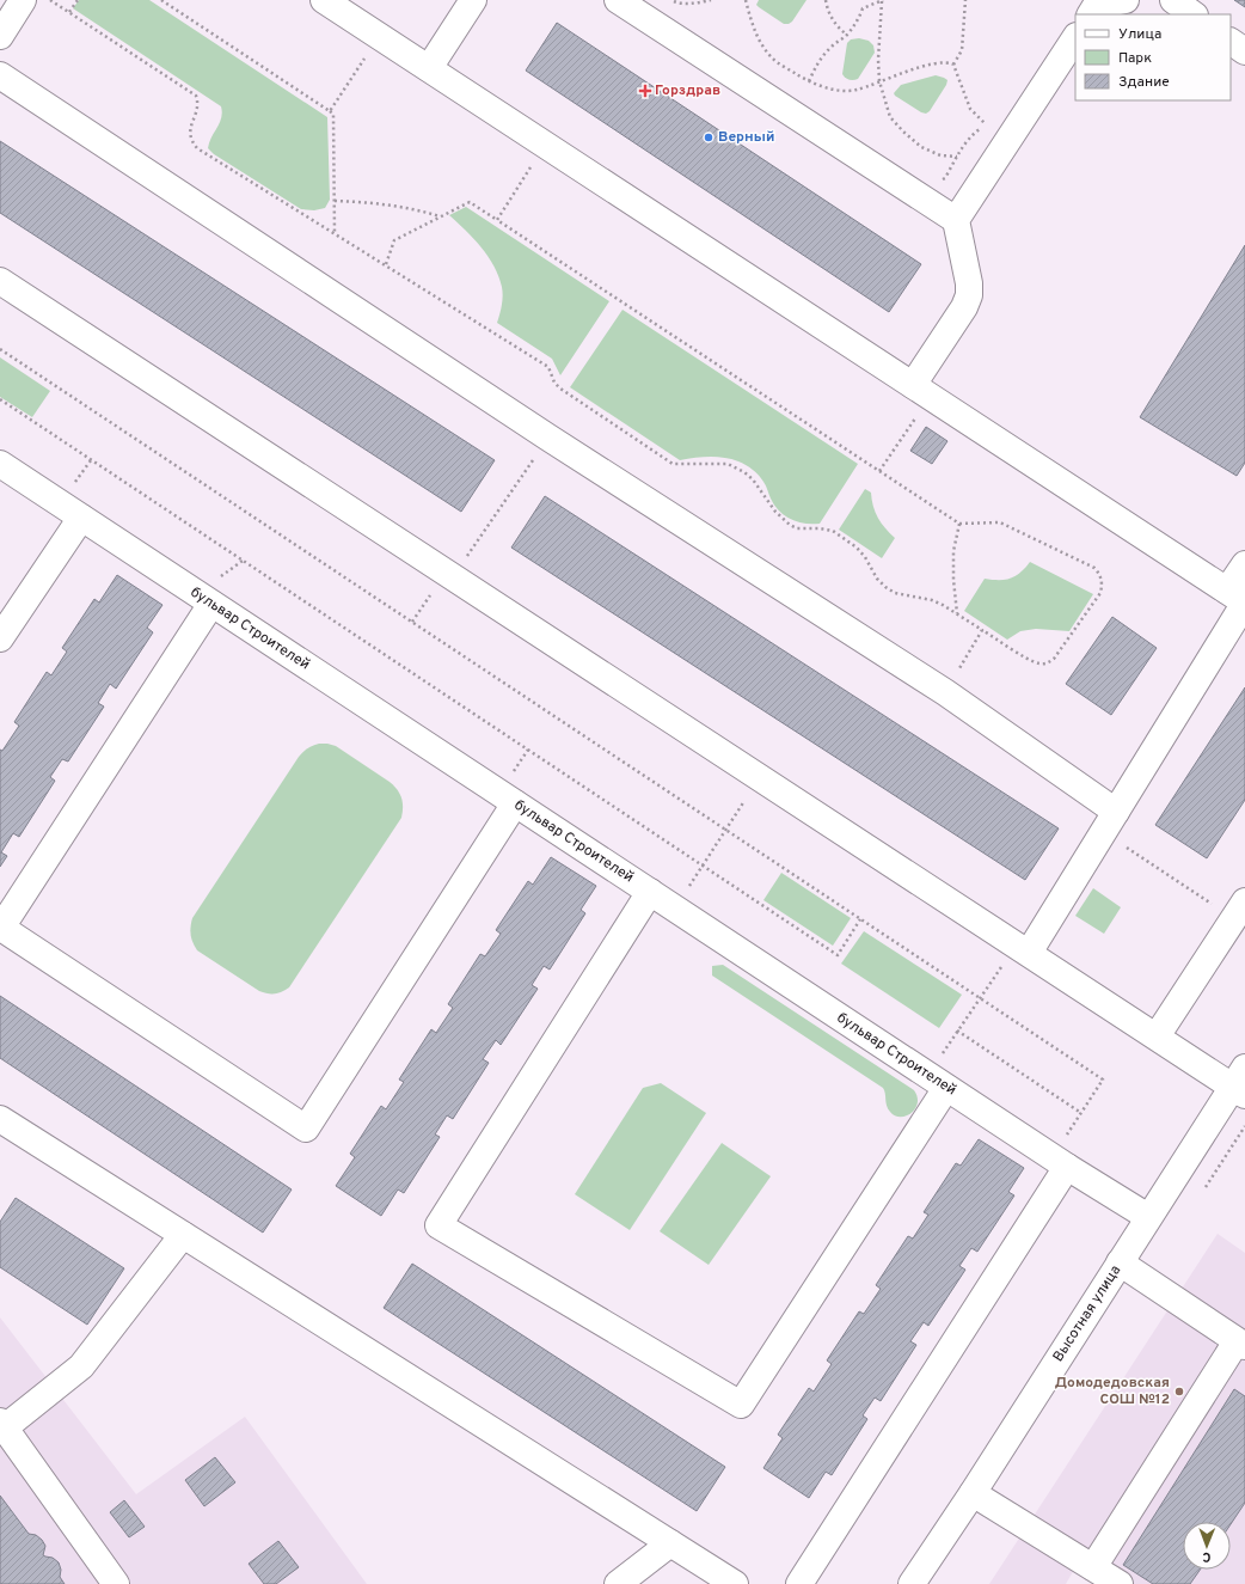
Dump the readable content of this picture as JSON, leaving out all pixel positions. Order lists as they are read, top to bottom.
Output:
{
  "streets": {
    "street": ["бульвар Строителей", "Высотная улица"]
  },
  "crossings": [
    ["бульвар Строителей", "Высотная улица"]
  ],
  "places": {
    "health": ["Горздрав"],
    "other": ["Верный", "Домодедовская СОШ №12"]
  },
  "legend": ["Улица", "Парк", "Здание"],
  "north": "bottom"
}
